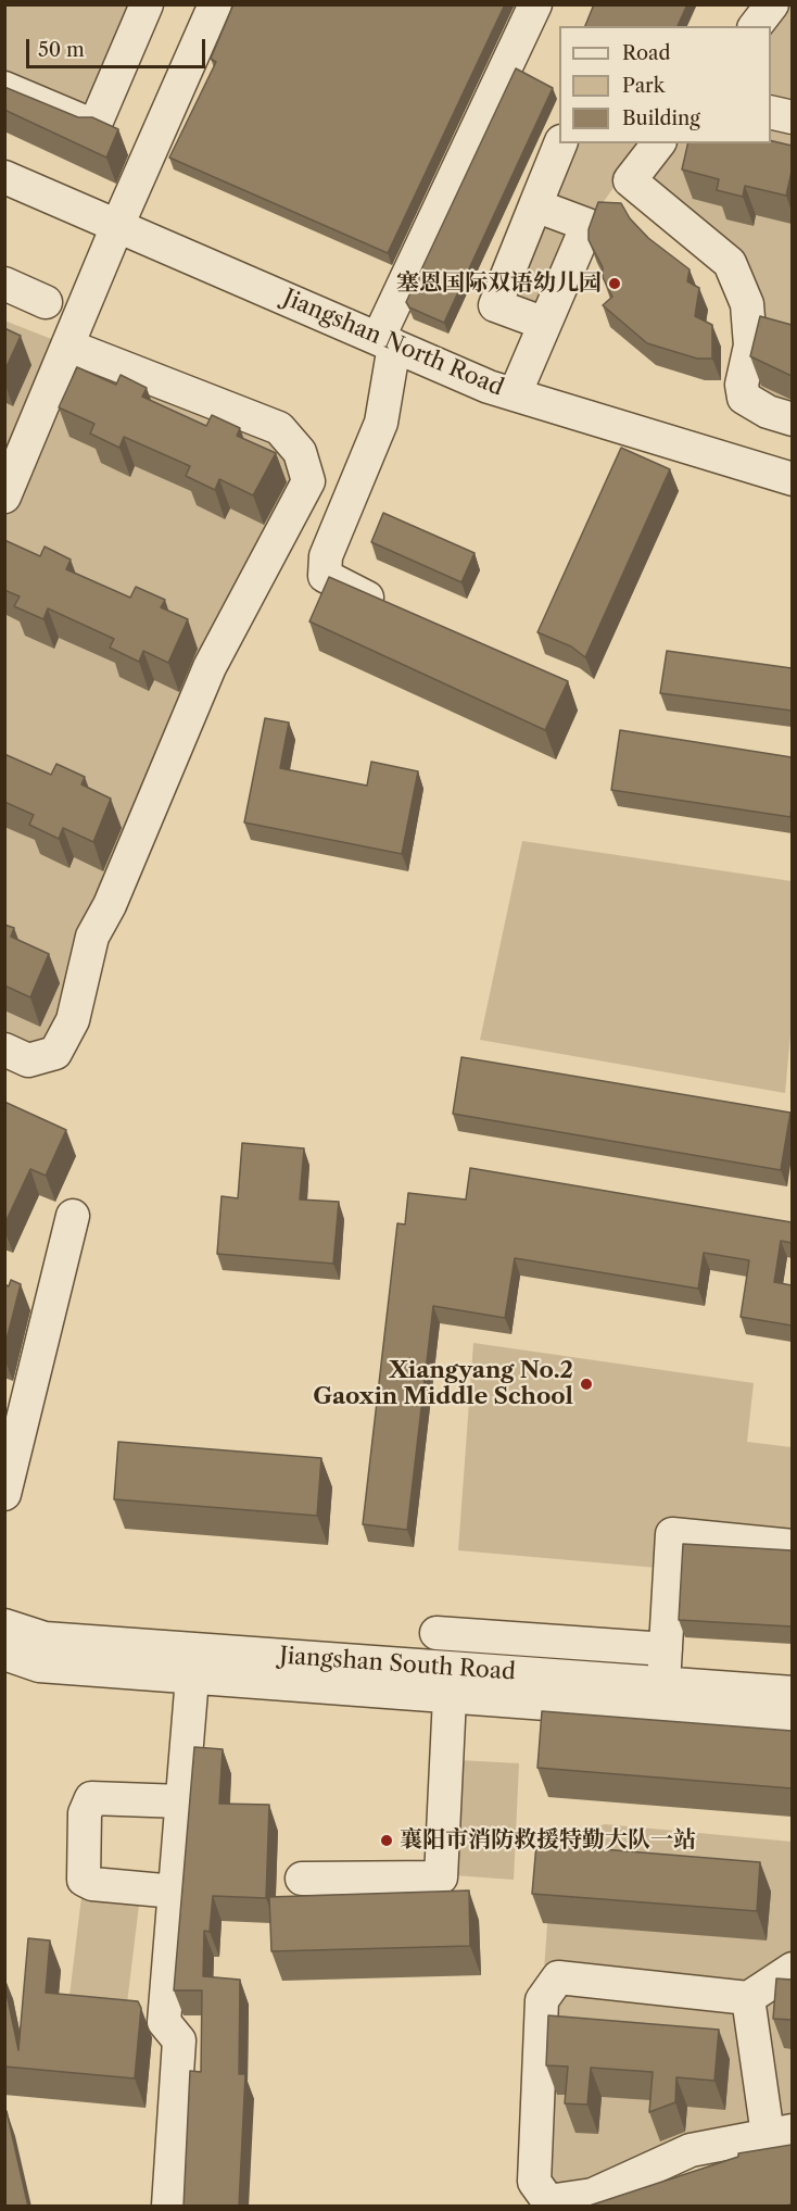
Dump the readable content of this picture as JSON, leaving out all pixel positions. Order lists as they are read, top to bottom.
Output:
{
  "streets": {
    "street": ["Jiangshan North Road", "Jiangshan South Road"]
  },
  "places": ["塞恩国际双语幼儿园", "Xiangyang No.2 Gaoxin Middle School", "襄阳市消防救援特勤大队一站"],
  "legend": ["Road", "Park", "Building"],
  "scale_bar": "50 m"
}
